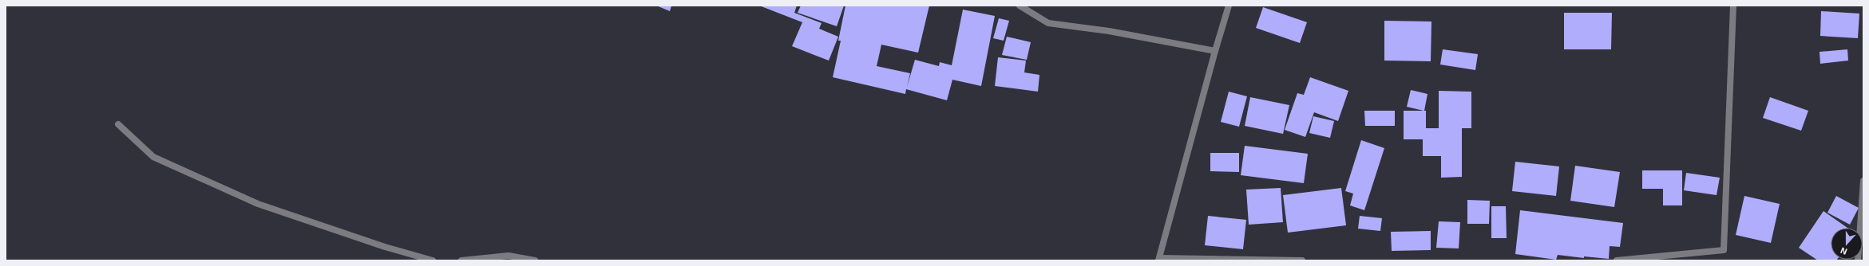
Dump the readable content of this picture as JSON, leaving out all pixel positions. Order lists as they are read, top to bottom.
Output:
{
  "north": "bottom"
}
